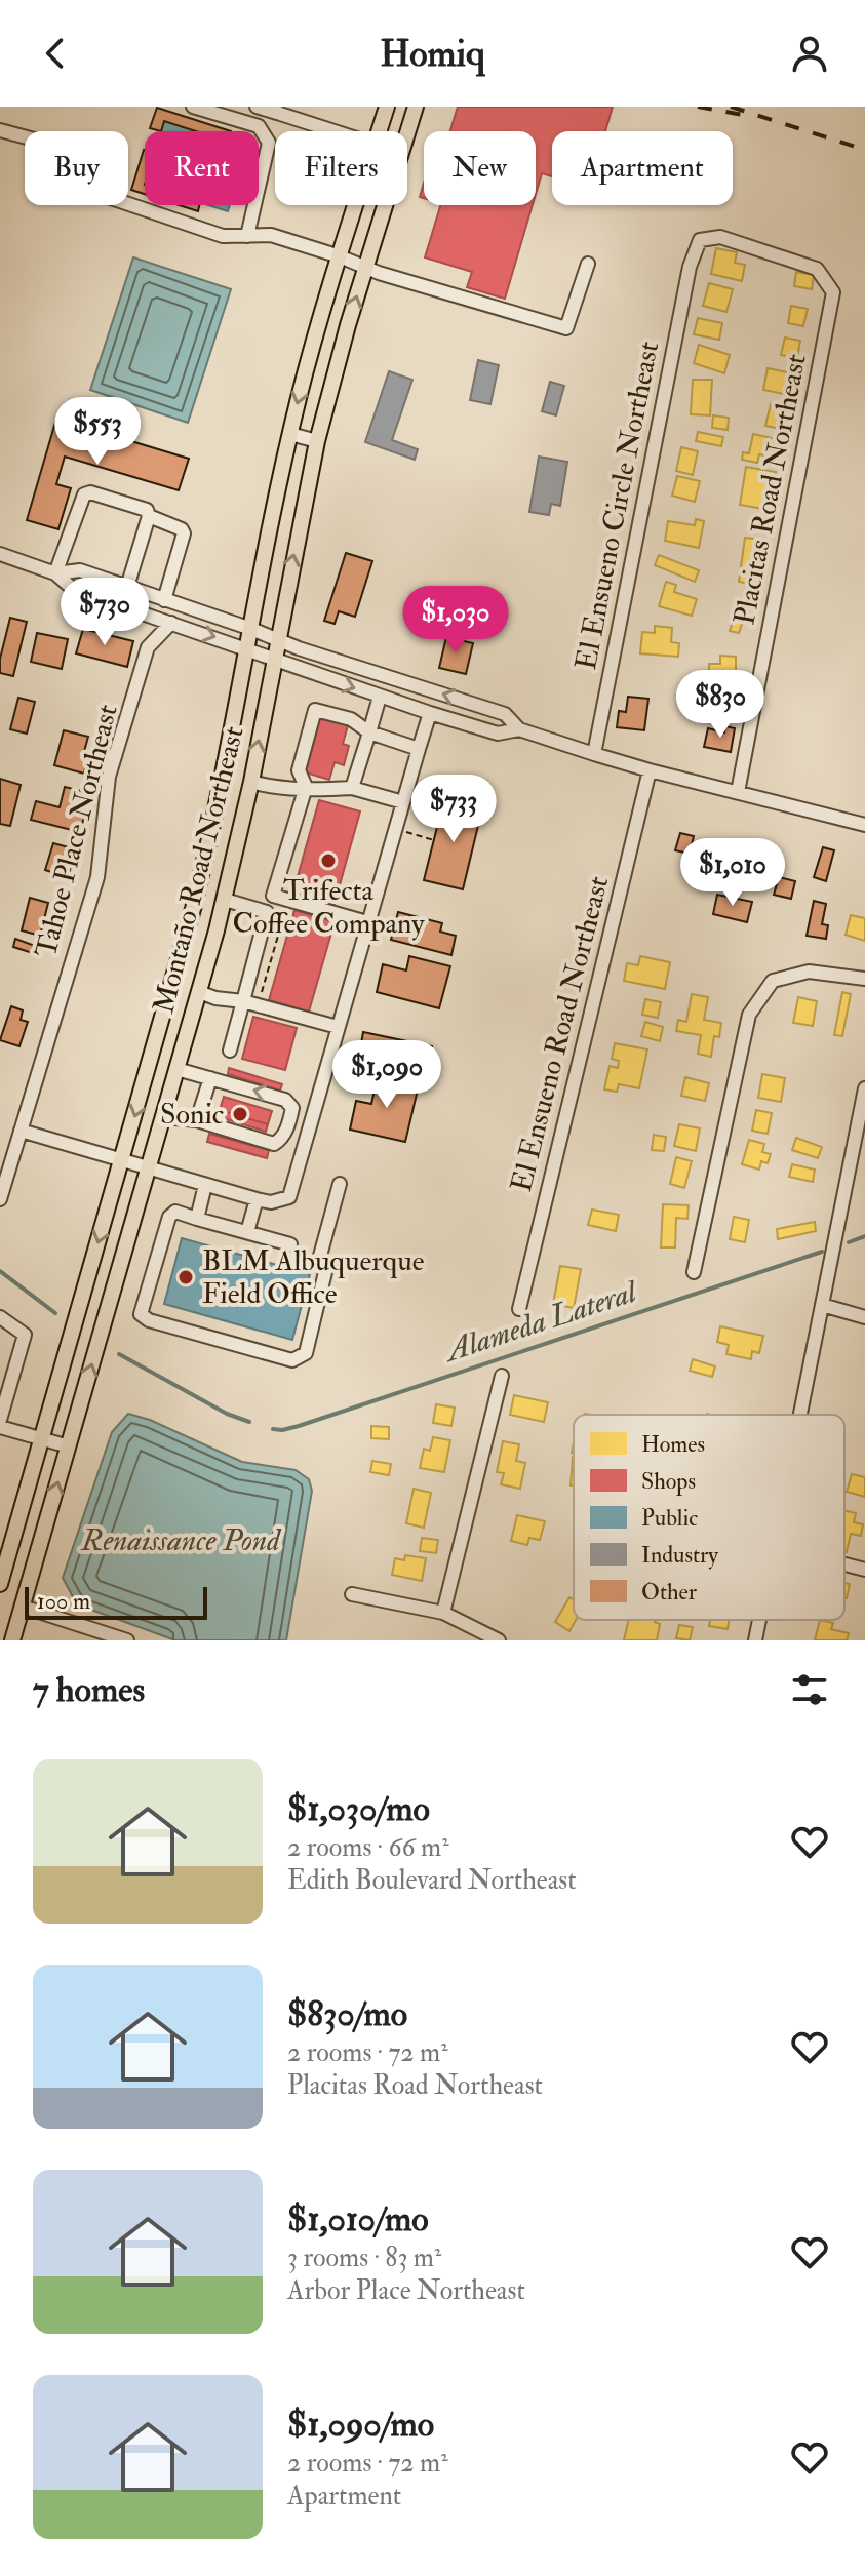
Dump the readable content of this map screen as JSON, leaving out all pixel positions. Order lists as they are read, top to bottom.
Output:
{
  "streets": {
    "main road": ["Montaño Road Northeast"],
    "street": [
      "Placitas Road Northeast",
      "El Ensueno Circle Northeast",
      "Tahoe Place Northeast",
      "El Ensueno Road Northeast"
    ]
  },
  "crossings": [
    ["Placitas Road Northeast", "El Ensueno Circle Northeast"]
  ],
  "water": ["Alameda Lateral", "Renaissance Pond"],
  "places": ["Trifecta Coffee Company", "Sonic", "BLM Albuquerque Field Office"],
  "legend": [
    "Homes",
    "Shops",
    "Public",
    "Industry",
    "Other"
  ],
  "scale_bar": "100 m",
  "page": {
    "header": "Homiq",
    "chip": [
      "Buy",
      "Rent",
      "Filters",
      "New",
      "Apartment"
    ],
    "price": [
      "$553",
      "$730",
      "$1,030",
      "$830",
      "$733",
      "$1,010",
      "$1,090"
    ],
    "scale": "100 m",
    "heading": "7 homes",
    "list": [
      {
        "name": "$1,030/mo",
        "note": "2 rooms · 66 m² · Edith Boulevard Northeast"
      },
      {
        "name": "$830/mo",
        "note": "2 rooms · 72 m² · Placitas Road Northeast"
      },
      {
        "name": "$1,010/mo",
        "note": "3 rooms · 83 m² · Arbor Place Northeast"
      },
      {
        "name": "$1,090/mo",
        "note": "2 rooms · 72 m² · Apartment"
      }
    ]
  }
}
